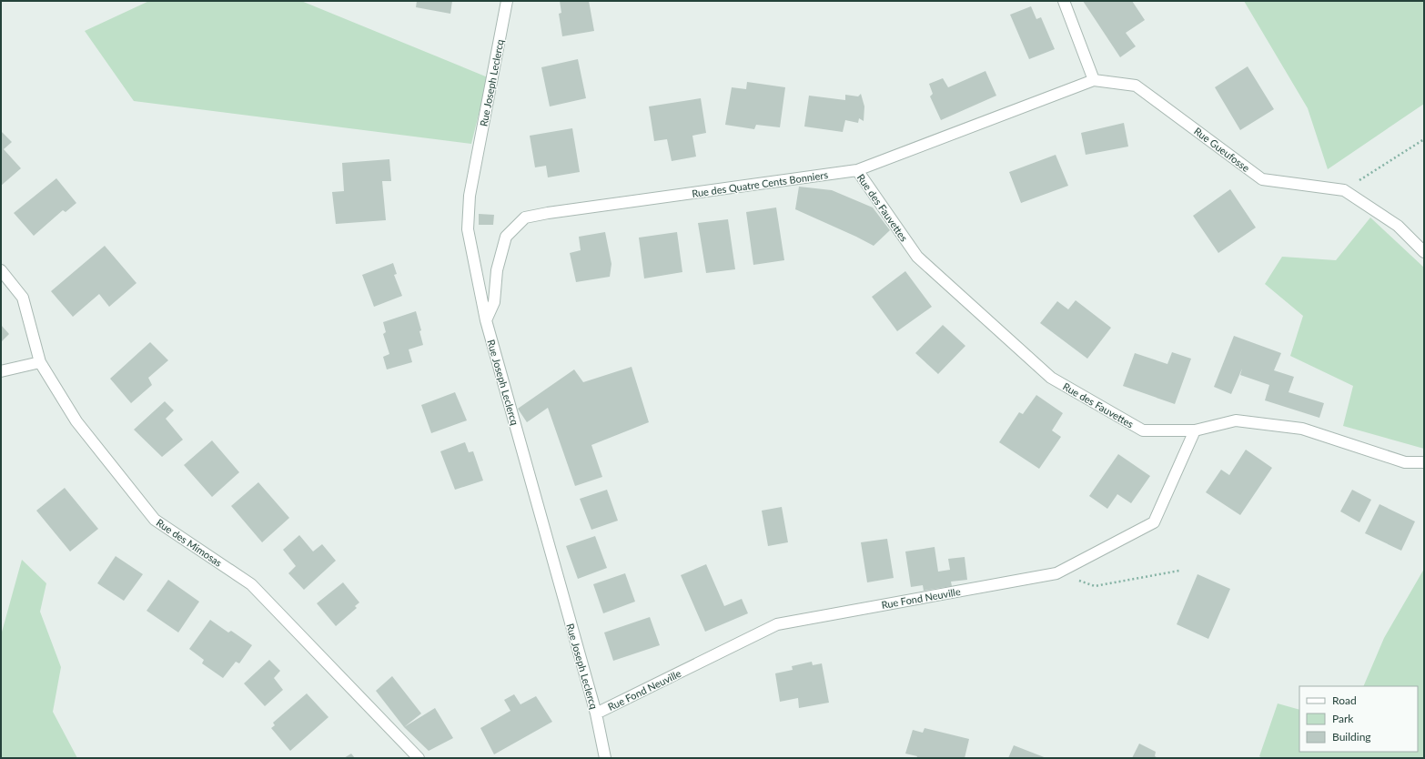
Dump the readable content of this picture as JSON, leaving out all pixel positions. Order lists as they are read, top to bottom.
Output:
{
  "streets": {
    "street": [
      "Rue Joseph Leclercq",
      "Rue Gueufosse",
      "Rue des Quatre Cents Bonniers",
      "Rue des Fauvettes",
      "Rue des Mimosas",
      "Rue Fond Neuville"
    ]
  },
  "crossings": [
    ["Rue Joseph Leclercq", "Rue des Quatre Cents Bonniers"],
    ["Rue Joseph Leclercq", "Rue Fond Neuville"],
    ["Rue Gueufosse", "Rue des Quatre Cents Bonniers"],
    ["Rue des Quatre Cents Bonniers", "Rue des Fauvettes"],
    ["Rue des Fauvettes", "Rue Fond Neuville"]
  ],
  "legend": ["Road", "Park", "Building"]
}
